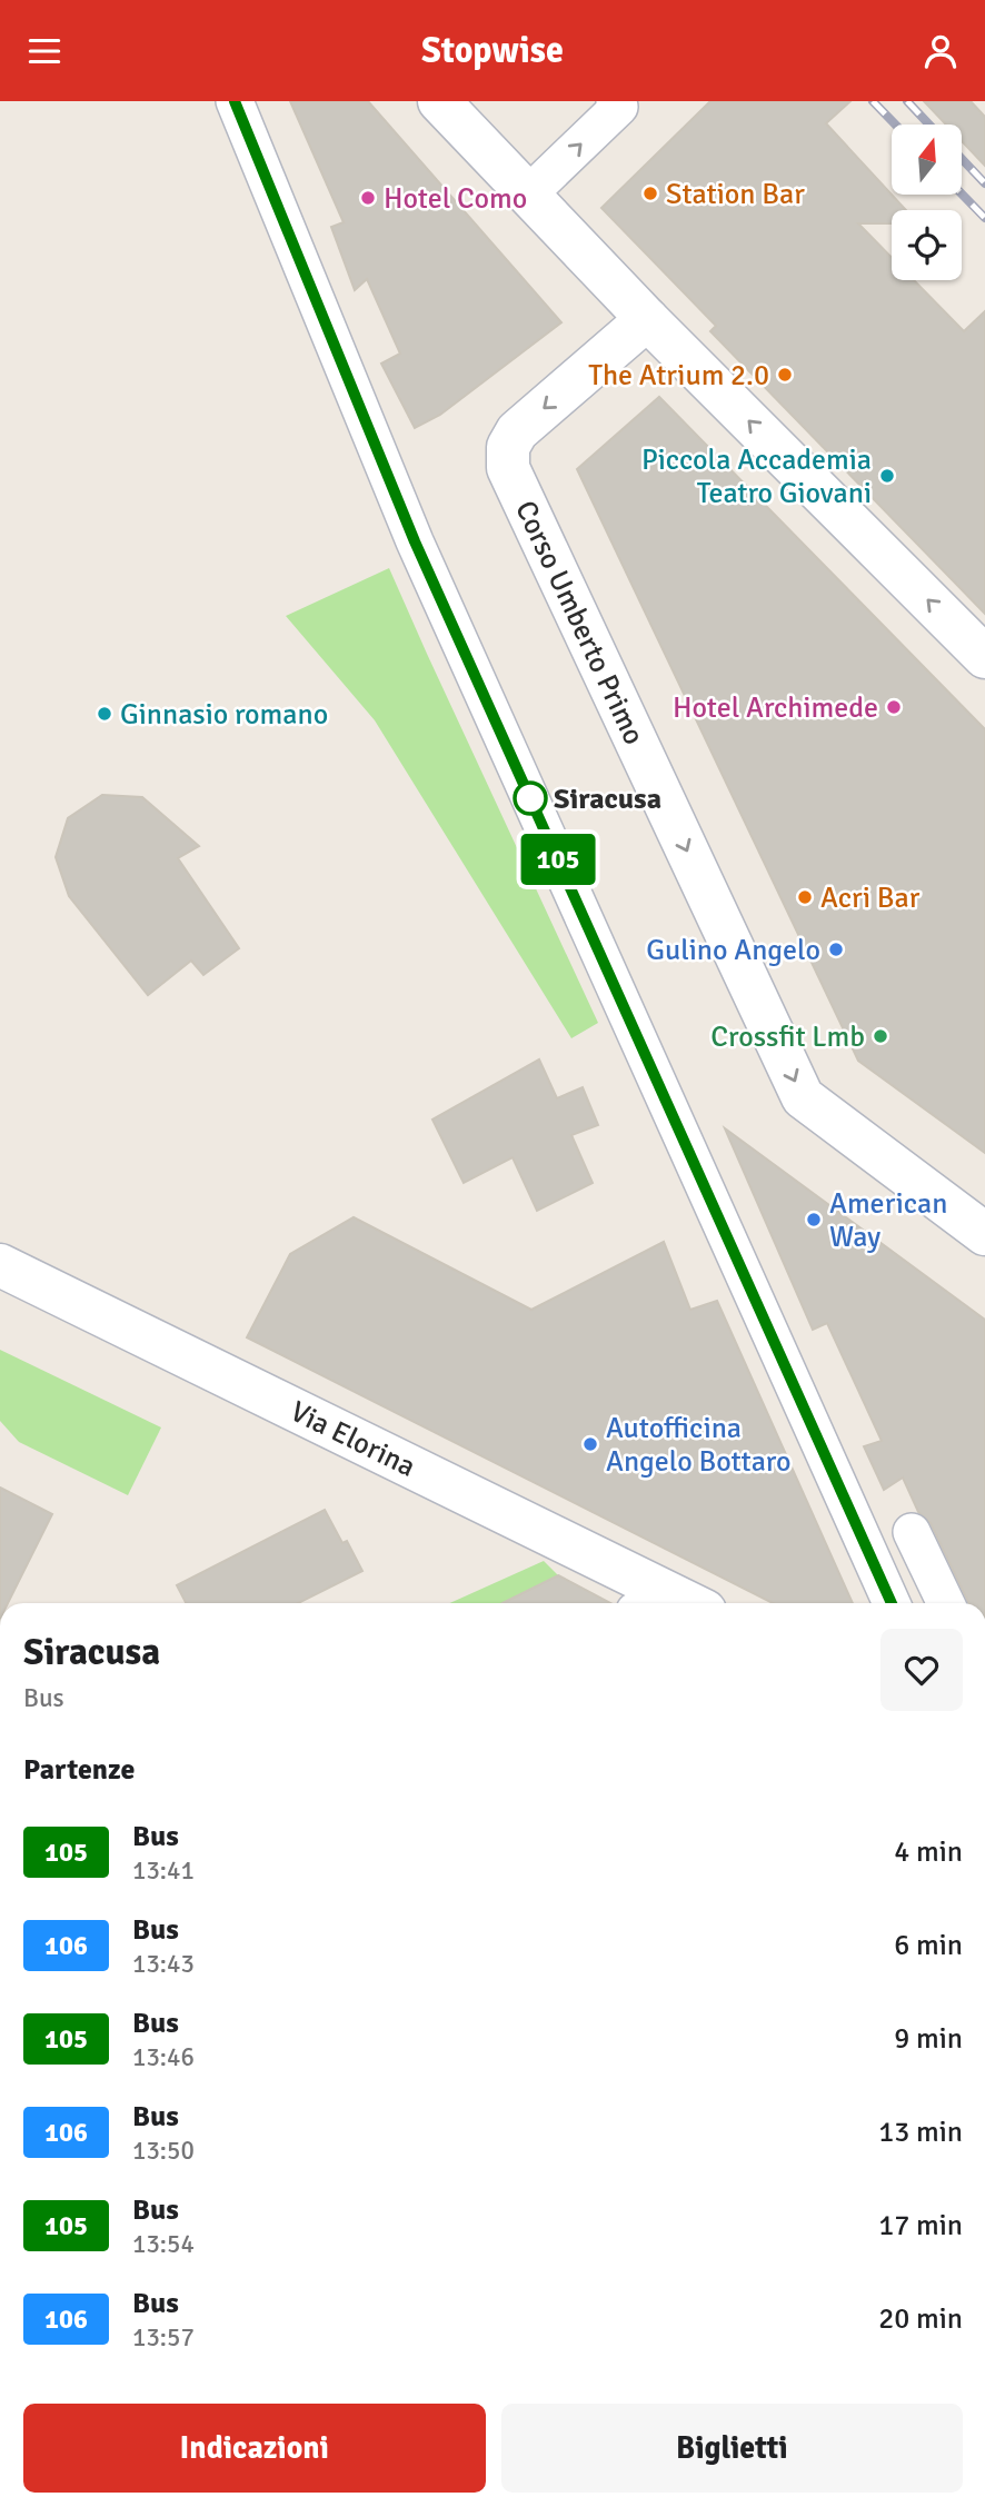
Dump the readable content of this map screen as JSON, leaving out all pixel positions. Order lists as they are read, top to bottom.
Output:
{
  "streets": {
    "main road": ["Corso Umberto Primo", "Via Elorina"]
  },
  "places": [
    "Station Bar",
    "Hotel Como",
    "The Atrium 2.0",
    "Piccola Accademia Teatro Giovani",
    "Hotel Archimede",
    "Ginnasio romano",
    "Siracusa",
    "Acri Bar",
    "Gulino Angelo",
    "Crossfit Lmb",
    "American Way",
    "Autofficina Angelo Bottaro"
  ],
  "lines": ["bus line 105"],
  "north": "top",
  "page": {
    "header": "Stopwise",
    "on_map": "105",
    "heading": [
      ["Siracusa", "Bus"],
      "Partenze"
    ],
    "list": [
      {
        "mark": "105",
        "name": "Bus",
        "note": "13:41",
        "value": "4 min"
      },
      {
        "mark": "106",
        "name": "Bus",
        "note": "13:43",
        "value": "6 min"
      },
      {
        "mark": "105",
        "name": "Bus",
        "note": "13:46",
        "value": "9 min"
      },
      {
        "mark": "106",
        "name": "Bus",
        "note": "13:50",
        "value": "13 min"
      },
      {
        "mark": "105",
        "name": "Bus",
        "note": "13:54",
        "value": "17 min"
      },
      {
        "mark": "106",
        "name": "Bus",
        "note": "13:57",
        "value": "20 min"
      }
    ],
    "buttons": ["Indicazioni", "Biglietti"]
  }
}
